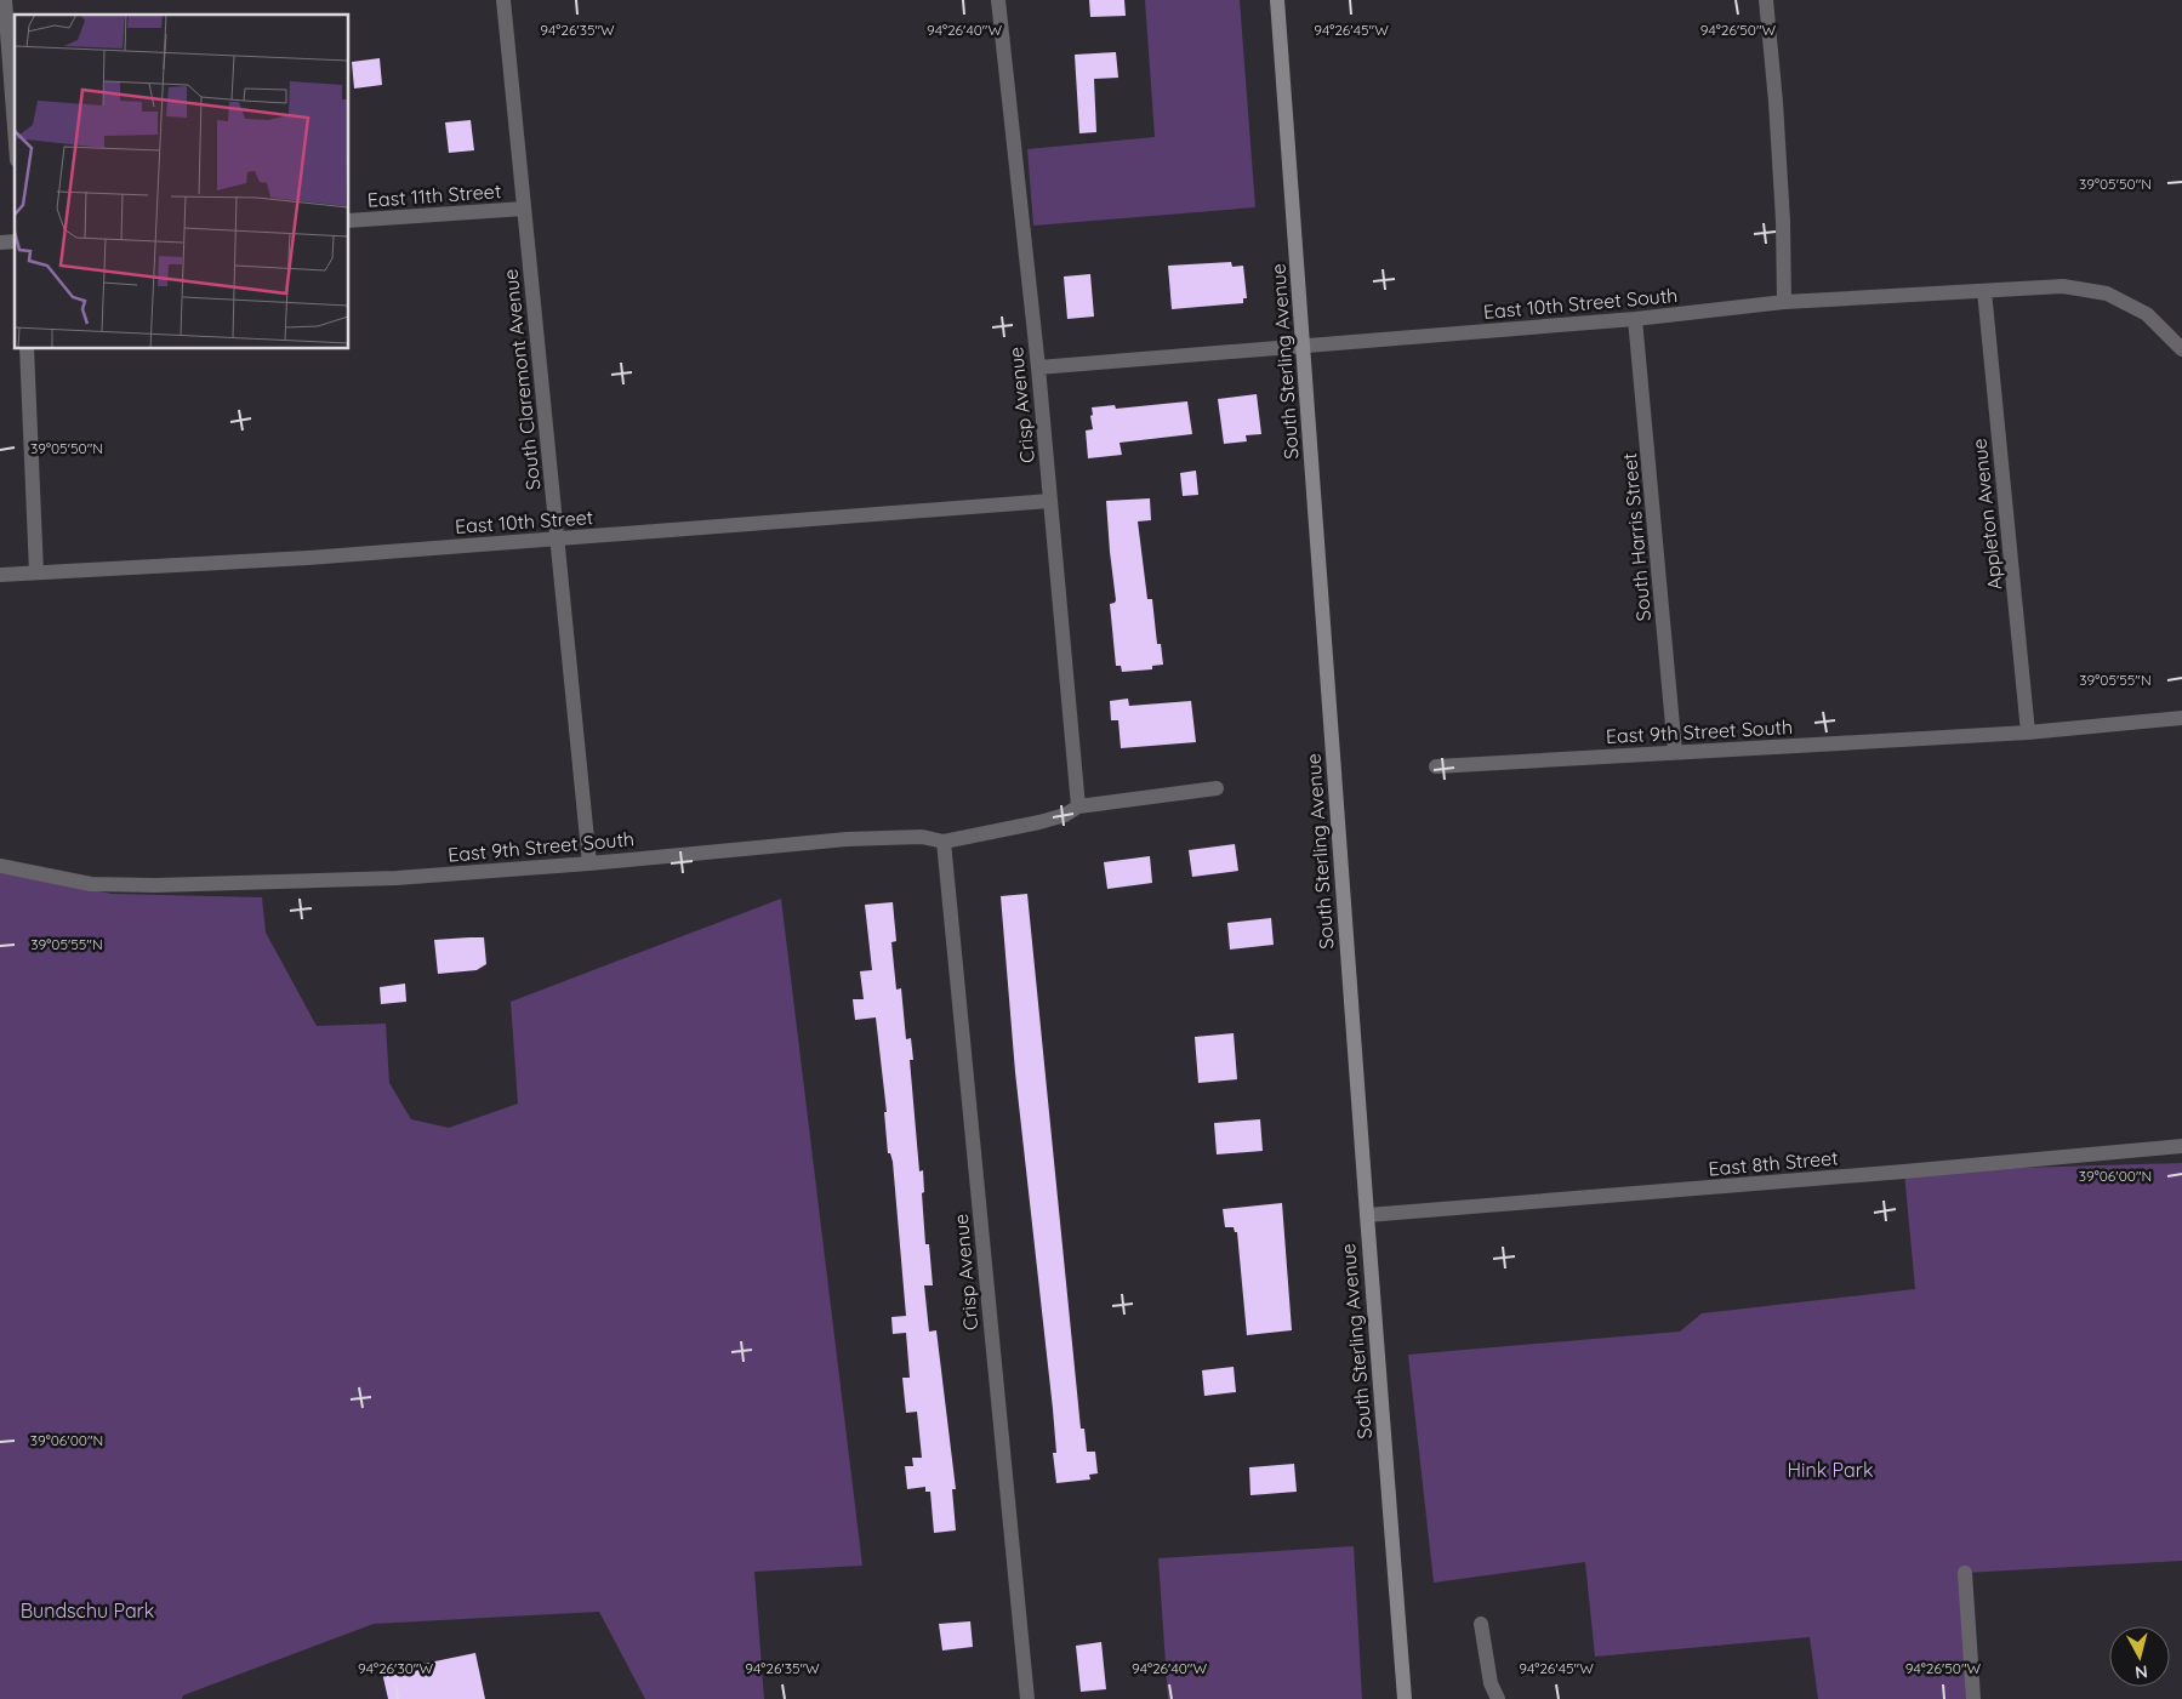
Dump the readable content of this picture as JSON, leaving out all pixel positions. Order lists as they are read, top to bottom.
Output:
{
  "streets": {
    "main road": ["South Sterling Avenue"],
    "street": [
      "East 11th Street",
      "East 10th Street South",
      "South Claremont Avenue",
      "Crisp Avenue",
      "Appleton Avenue",
      "East 10th Street",
      "South Harris Street",
      "East 9th Street South",
      "East 8th Street"
    ]
  },
  "crossings": [
    ["East 11th Street", "South Claremont Avenue"],
    ["East 10th Street South", "South Sterling Avenue"],
    ["East 10th Street South", "Crisp Avenue"],
    ["East 10th Street South", "Appleton Avenue"],
    ["East 10th Street South", "South Harris Street"],
    ["South Sterling Avenue", "East 8th Street"],
    ["South Claremont Avenue", "East 10th Street"],
    ["South Claremont Avenue", "East 9th Street South"],
    ["Crisp Avenue", "East 10th Street"],
    ["Crisp Avenue", "East 9th Street South"],
    ["Appleton Avenue", "East 9th Street South"],
    ["South Harris Street", "East 9th Street South"]
  ],
  "parks": ["Hink Park", "Bundschu Park"],
  "north": "bottom",
  "coordinates": [
    "94°26'35\"W",
    "94°26'40\"W",
    "94°26'45\"W",
    "94°26'50\"W",
    "39°05'50\"N",
    "39°05'55\"N",
    "39°06'00\"N",
    "94°26'30\"W"
  ]
}
